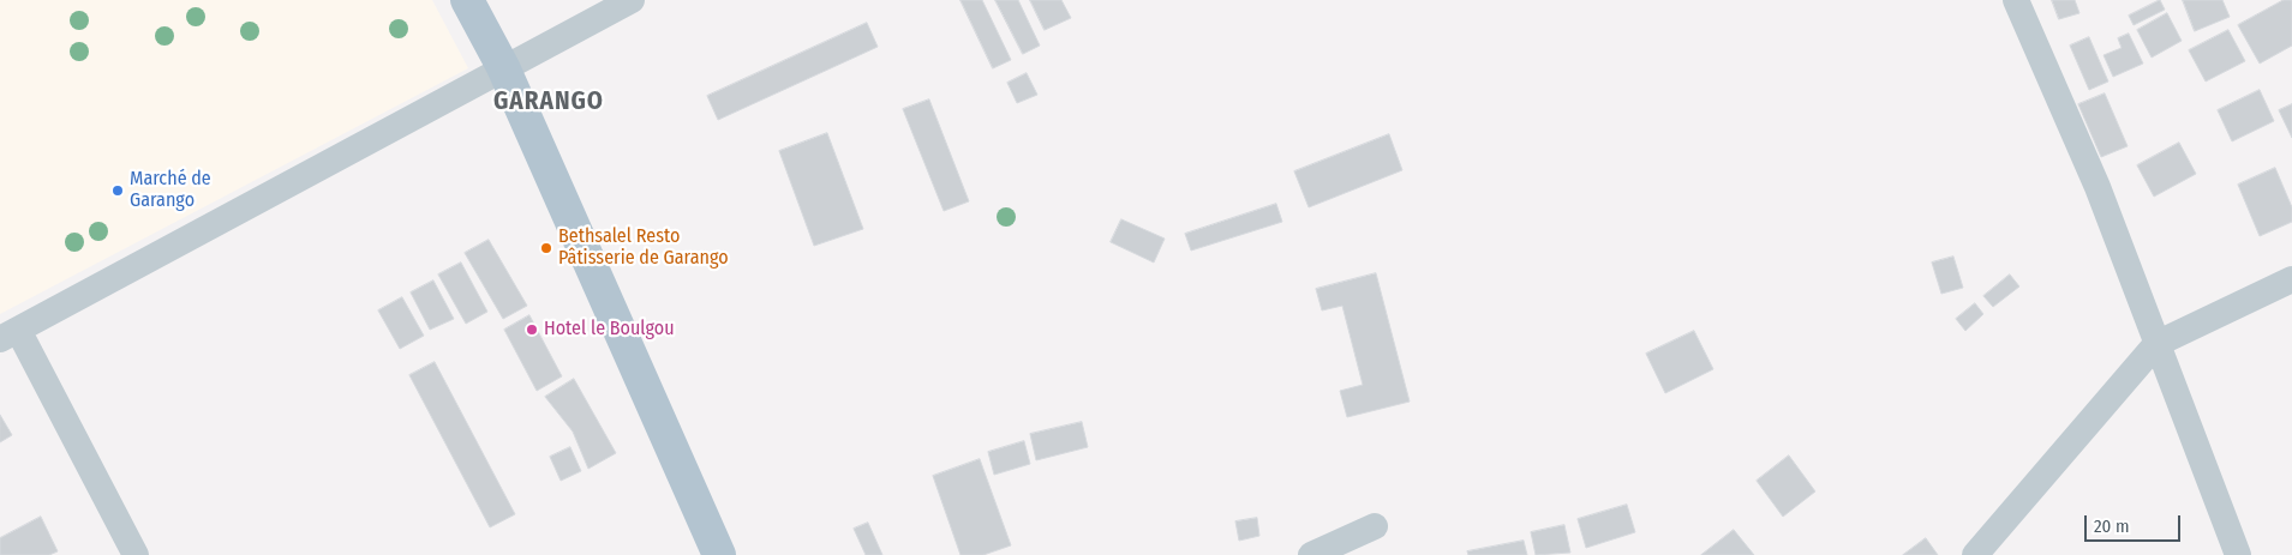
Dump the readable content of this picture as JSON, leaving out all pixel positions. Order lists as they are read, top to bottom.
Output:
{
  "districts": ["GARANGO"],
  "places": ["Marché de Garango", "Bethsalel Resto Pâtisserie de Garango", "Hotel le Boulgou"],
  "scale_bar": "20 m"
}
